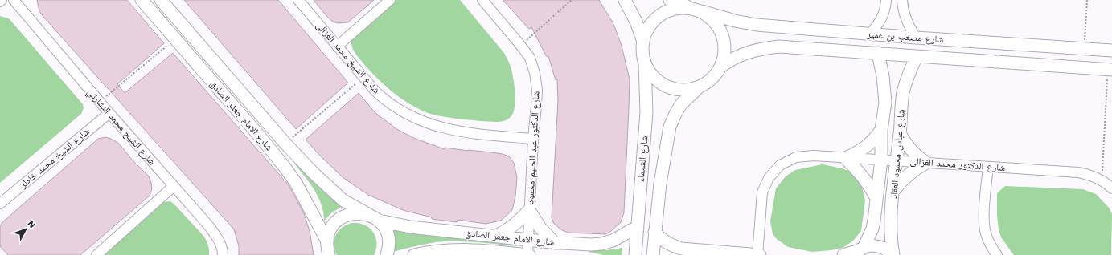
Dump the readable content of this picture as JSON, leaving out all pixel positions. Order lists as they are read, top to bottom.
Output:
{
  "streets": {
    "street": [
      "شارع مصعب بن عمير",
      "شارع الشيخ محمد الغزالى",
      "شارع الامام جعفر الصادق",
      "شارع الشيخ محمد النشارتي",
      "شارع الدكتور عبد الحليم محمود",
      "شارع عباس محمود العقاد",
      "شارع الشيخ محمد خاطر",
      "شارع الشيماء",
      "شارع الدكتور محمد الغزالى"
    ]
  },
  "crossings": [
    ["شارع مصعب بن عمير", "شارع عباس محمود العقاد"],
    ["شارع مصعب بن عمير", "شارع الشيماء"],
    ["شارع الشيخ محمد الغزالى", "شارع الدكتور عبد الحليم محمود"],
    ["شارع الامام جعفر الصادق", "شارع الدكتور عبد الحليم محمود"],
    ["شارع الامام جعفر الصادق", "شارع الشيماء"],
    ["شارع الشيخ محمد النشارتي", "شارع الشيخ محمد خاطر"],
    ["شارع عباس محمود العقاد", "شارع الدكتور محمد الغزالى"]
  ],
  "north": "top right"
}
